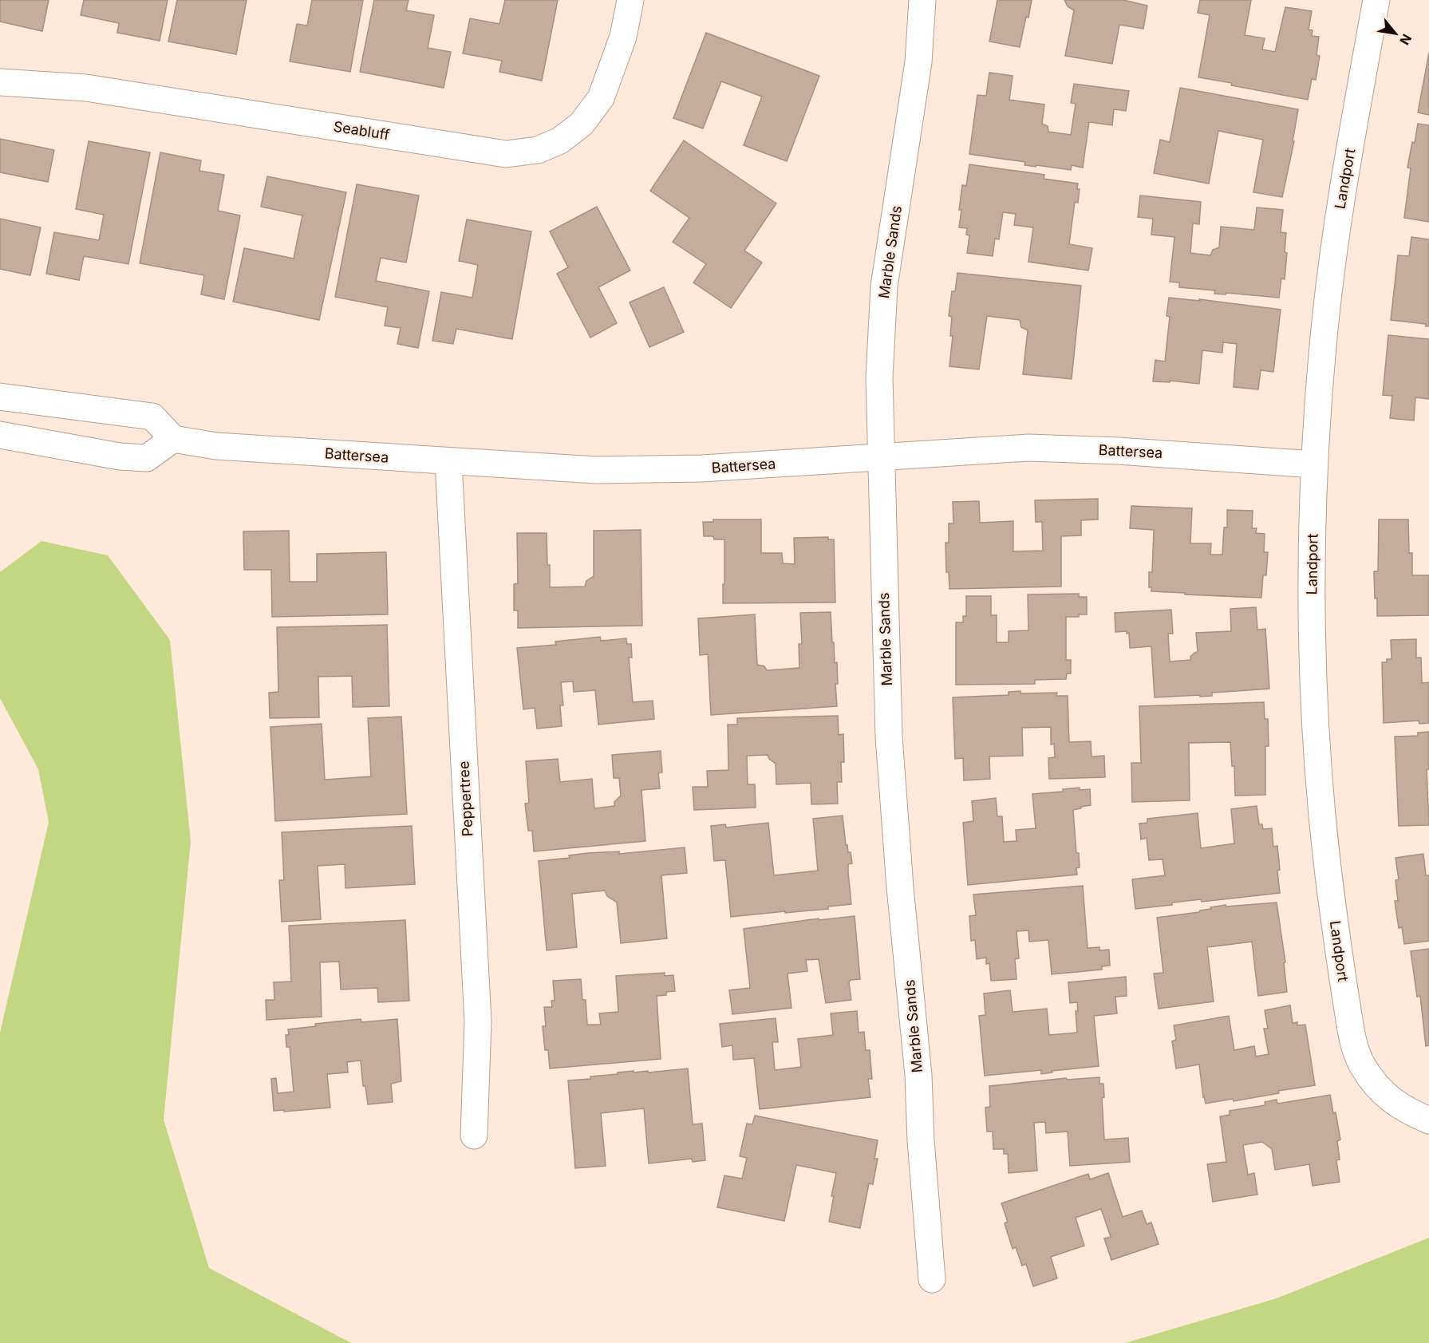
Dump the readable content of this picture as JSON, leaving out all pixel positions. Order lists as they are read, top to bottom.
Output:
{
  "streets": {
    "street": [
      "Seabluff",
      "Landport",
      "Marble Sands",
      "Battersea",
      "Peppertree"
    ]
  },
  "crossings": [
    ["Landport", "Battersea"],
    ["Marble Sands", "Battersea"],
    ["Battersea", "Peppertree"]
  ],
  "north": "bottom right"
}
